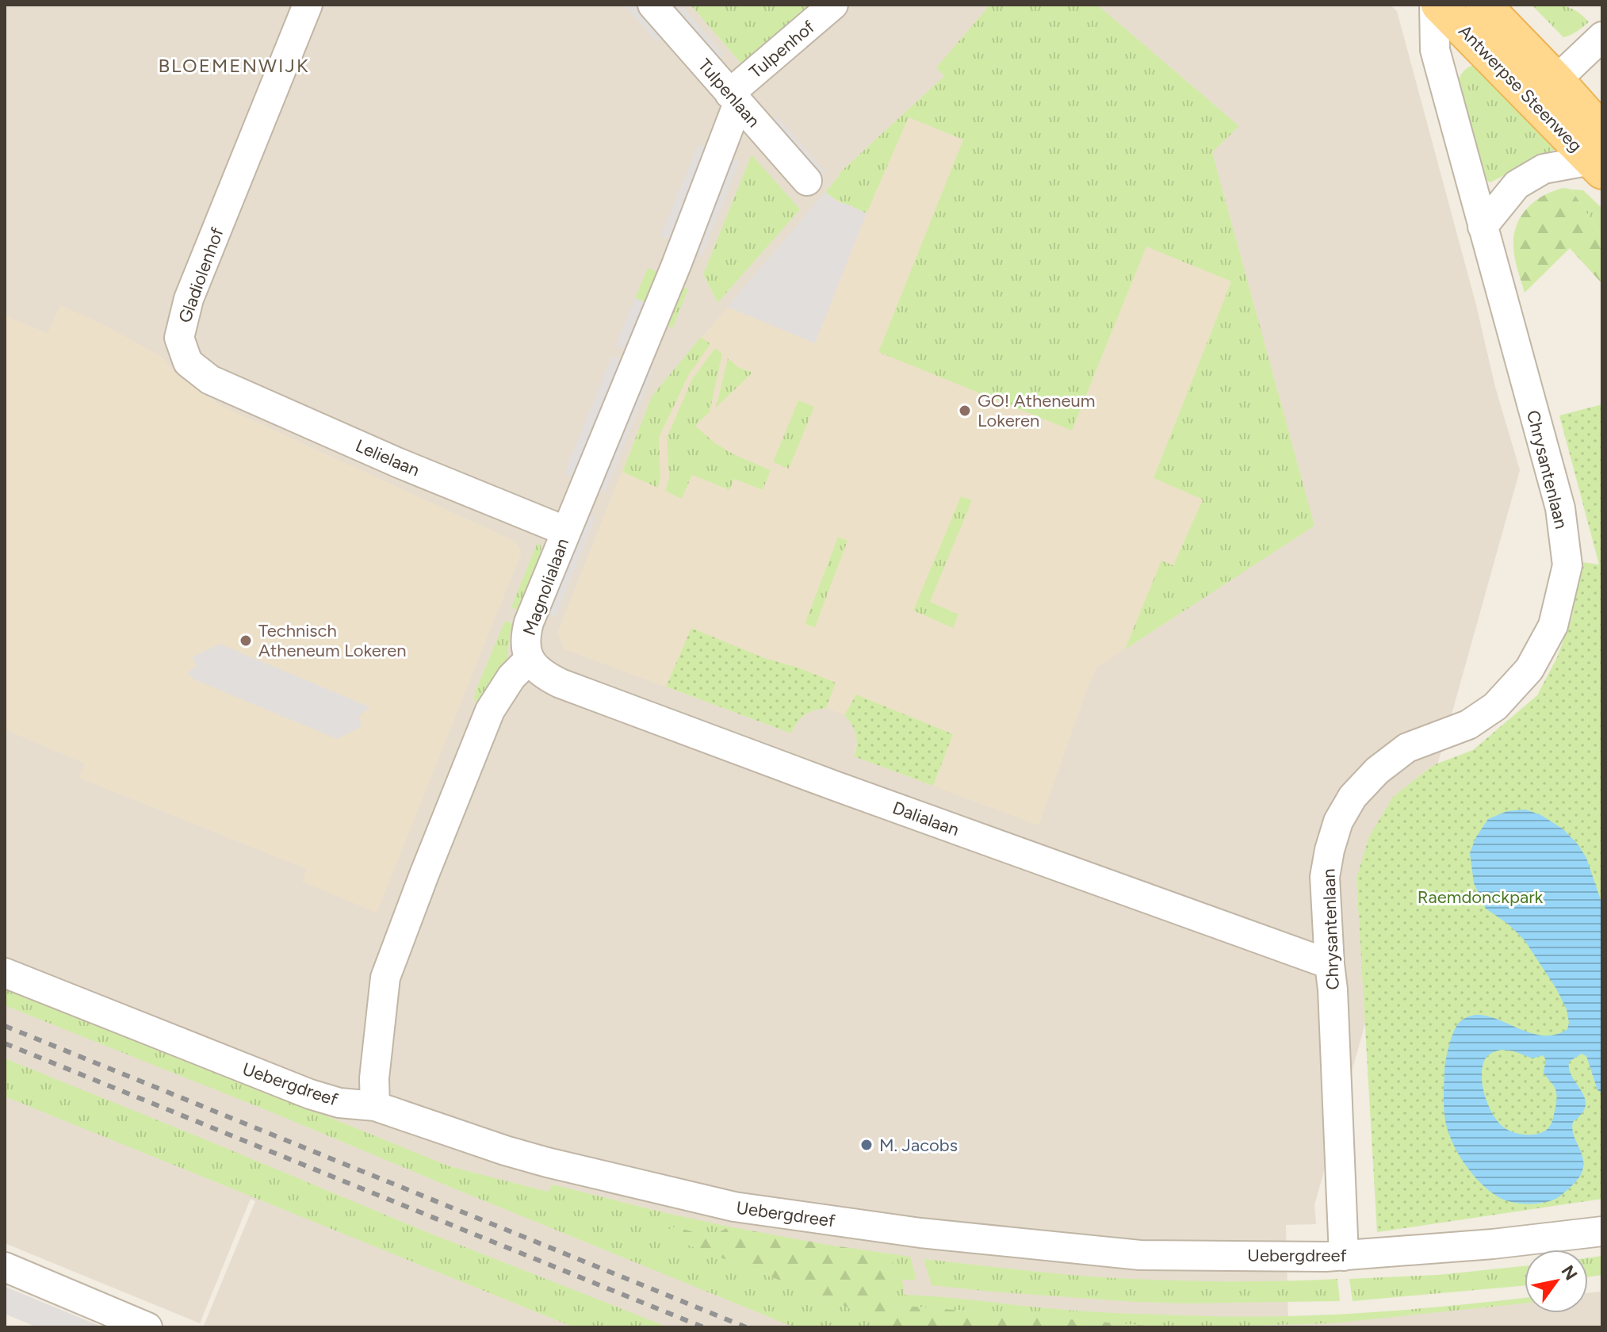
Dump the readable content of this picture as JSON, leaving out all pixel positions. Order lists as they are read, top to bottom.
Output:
{
  "streets": {
    "main road": ["Antwerpse Steenweg"],
    "street": [
      "Tulpenhof",
      "Tulpenlaan",
      "Gladiolenhof",
      "Lelielaan",
      "Chrysantenlaan",
      "Magnolialaan",
      "Dalialaan",
      "Uebergdreef"
    ]
  },
  "crossings": [
    ["Tulpenhof", "Tulpenlaan"],
    ["Tulpenhof", "Magnolialaan"],
    ["Antwerpse Steenweg", "Chrysantenlaan"],
    ["Tulpenlaan", "Magnolialaan"],
    ["Gladiolenhof", "Lelielaan"],
    ["Lelielaan", "Magnolialaan"],
    ["Chrysantenlaan", "Dalialaan"],
    ["Chrysantenlaan", "Uebergdreef"],
    ["Magnolialaan", "Dalialaan"],
    ["Magnolialaan", "Uebergdreef"]
  ],
  "districts": ["BLOEMENWIJK"],
  "parks": ["Raemdonckpark"],
  "places": ["GO! Atheneum Lokeren", "Technisch Atheneum Lokeren", "M. Jacobs"],
  "north": "top right"
}
